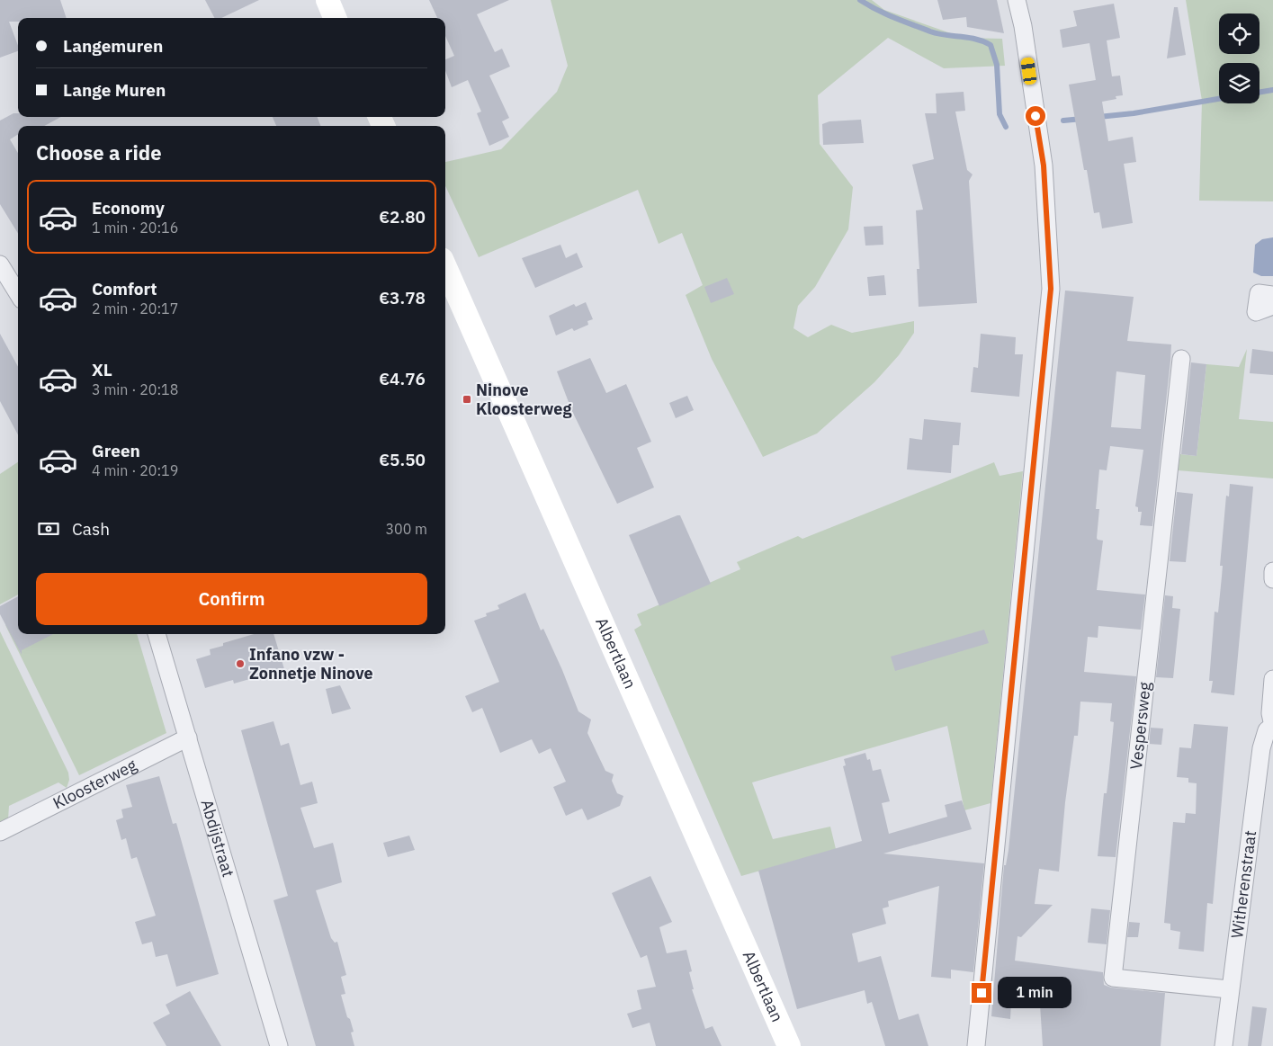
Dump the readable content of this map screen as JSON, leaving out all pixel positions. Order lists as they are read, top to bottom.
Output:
{
  "streets": {
    "main road": ["Albertlaan"],
    "street": [
      "Vespersweg",
      "Kloosterweg",
      "Abdijstraat",
      "Witherenstraat"
    ]
  },
  "crossings": [
    ["Vespersweg", "Witherenstraat"],
    ["Kloosterweg", "Abdijstraat"]
  ],
  "places": {
    "transit": ["Ninove Kloosterweg"],
    "other": ["Infano vzw - Zonnetje Ninove"]
  },
  "page": {
    "banner": ["Langemuren", "Lange Muren"],
    "heading": "Choose a ride",
    "list": [
      {
        "name": "Economy",
        "note": "1 min · 20:16",
        "value": "€2.80"
      },
      {
        "name": "Comfort",
        "note": "2 min · 20:17",
        "value": "€3.78"
      },
      {
        "name": "XL",
        "note": "3 min · 20:18",
        "value": "€4.76"
      },
      {
        "name": "Green",
        "note": "4 min · 20:19",
        "value": "€5.50"
      }
    ],
    "pay": ["Cash", "300 m"],
    "buttons": "Confirm",
    "bubble": "1 min"
  }
}
